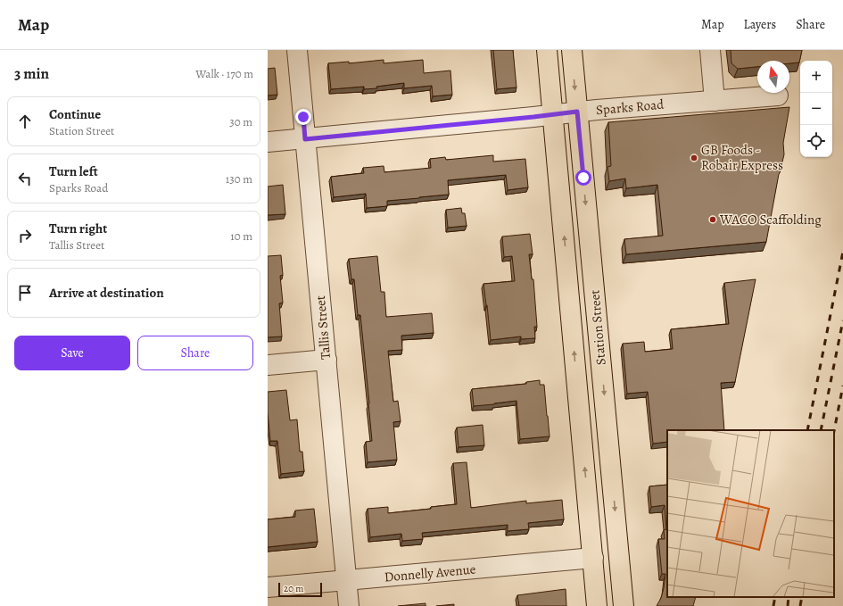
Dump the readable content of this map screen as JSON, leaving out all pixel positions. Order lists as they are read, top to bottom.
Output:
{
  "streets": {
    "main road": ["Station Street"],
    "street": ["Sparks Road", "Tallis Street", "Donnelly Avenue"]
  },
  "crossings": [
    ["Sparks Road", "Tallis Street"],
    ["Sparks Road", "Station Street"],
    ["Tallis Street", "Donnelly Avenue"],
    ["Station Street", "Donnelly Avenue"]
  ],
  "places": ["GB Foods - Robair Express", "WACO Scaffolding"],
  "scale_bar": "20 m",
  "north": "top",
  "page": {
    "header": "Map",
    "nav": ["Map", "Layers", "Share"],
    "heading": ["3 min", "Walk · 170 m"],
    "map_buttons": ["+", "−"],
    "list": [
      ["Continue", "Station Street", "30 m"],
      ["Turn left", "Sparks Road", "130 m"],
      ["Turn right", "Tallis Street", "10 m"],
      "Arrive at destination"
    ],
    "buttons": ["Save", "Share"],
    "scale": "20 m"
  }
}
